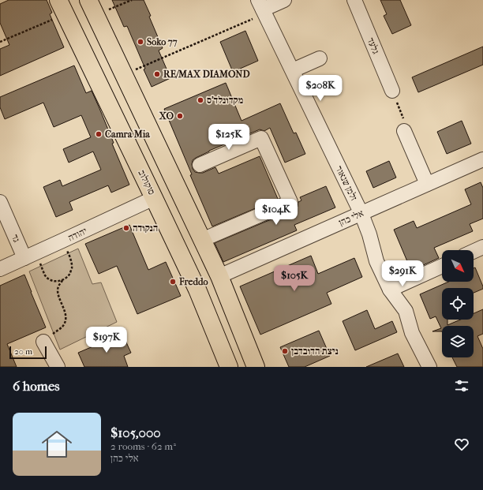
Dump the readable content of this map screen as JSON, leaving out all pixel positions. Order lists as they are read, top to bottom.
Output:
{
  "streets": {
    "main road": ["סוקולוב"],
    "street": [
      "גלעד",
      "זלמן שנאור",
      "אלי כהן",
      "יהודה",
      "גד"
    ]
  },
  "crossings": [
    ["סוקולוב", "יהודה"],
    ["זלמן שנאור", "אלי כהן"],
    ["יהודה", "גד"]
  ],
  "places": [
    "Soko 77",
    "RE/MAX DIAMOND",
    "מקדונלד'ס",
    "XO",
    "Camra Mia",
    "הנקודה",
    "Freddo",
    "ניצת הדובדבן"
  ],
  "scale_bar": "20 m",
  "north": "bottom right",
  "page": {
    "price": [
      "$208K",
      "$125K",
      "$104K",
      "$291K",
      "$105K",
      "$197K"
    ],
    "scale": "20 m",
    "heading": "6 homes",
    "list": [
      {
        "name": "$105,000",
        "note": "2 rooms · 62 m² · אלי כהן"
      }
    ]
  }
}
